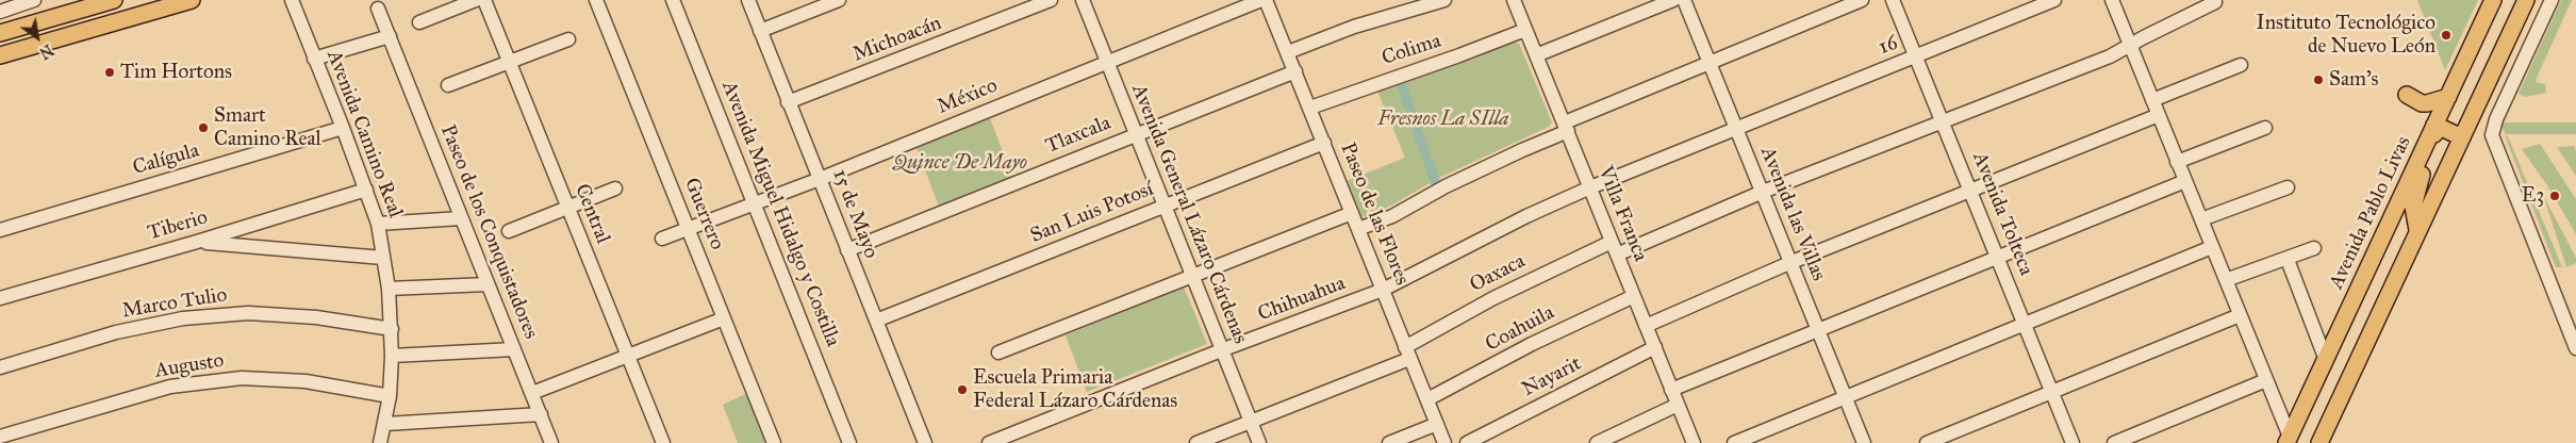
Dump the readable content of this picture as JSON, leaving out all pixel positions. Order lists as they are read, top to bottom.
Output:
{
  "streets": {
    "main road": ["Avenida Pablo Livas"],
    "street": [
      "Michoacán",
      "16",
      "Colima",
      "México",
      "Avenida Camino Real",
      "Tlaxcala",
      "Calígula",
      "San Luis Potosí",
      "Central",
      "Guerrero",
      "Avenida Miguel Hidalgo y Costilla",
      "15 de Mayo",
      "Avenida General Lázaro Cárdenas",
      "Paseo de las Flores",
      "Villa Franca",
      "Avenida las Villas",
      "Avenida Tolteca",
      "Tiberio",
      "Paseo de los Conquistadores",
      "Oaxaca",
      "Chihuahua",
      "Marco Tulio",
      "Coahuila",
      "Augusto",
      "Nayarit"
    ]
  },
  "crossings": [
    ["Michoacán", "15 de Mayo"],
    ["16", "Villa Franca"],
    ["16", "Avenida las Villas"],
    ["16", "Avenida Tolteca"],
    ["16", "Chihuahua"],
    ["Colima", "Paseo de las Flores"],
    ["Colima", "Villa Franca"],
    ["México", "Guerrero"],
    ["México", "Avenida Miguel Hidalgo y Costilla"],
    ["México", "15 de Mayo"],
    ["México", "Avenida General Lázaro Cárdenas"],
    ["Avenida Camino Real", "Calígula"],
    ["Avenida Camino Real", "Tiberio"],
    ["Avenida Camino Real", "Marco Tulio"],
    ["Avenida Camino Real", "Augusto"],
    ["Tlaxcala", "15 de Mayo"],
    ["Tlaxcala", "Avenida General Lázaro Cárdenas"],
    ["Tlaxcala", "Paseo de las Flores"],
    ["San Luis Potosí", "15 de Mayo"],
    ["San Luis Potosí", "Avenida General Lázaro Cárdenas"],
    ["San Luis Potosí", "Paseo de las Flores"],
    ["Avenida General Lázaro Cárdenas", "Oaxaca"],
    ["Avenida General Lázaro Cárdenas", "Chihuahua"],
    ["Paseo de las Flores", "Oaxaca"],
    ["Paseo de las Flores", "Chihuahua"],
    ["Paseo de las Flores", "Coahuila"],
    ["Villa Franca", "Oaxaca"],
    ["Villa Franca", "Chihuahua"],
    ["Villa Franca", "Coahuila"],
    ["Villa Franca", "Nayarit"],
    ["Avenida las Villas", "Oaxaca"],
    ["Avenida Tolteca", "Oaxaca"]
  ],
  "parks": ["Fresnos La SIlla", "Quince De Mayo"],
  "places": [
    "Instituto Tecnológico de Nuevo León",
    "Tim Hortons",
    "Sam's",
    "Smart Camino Real",
    "E3",
    "Escuela Primaria Federal Lázaro Cárdenas"
  ],
  "north": "bottom right"
}
